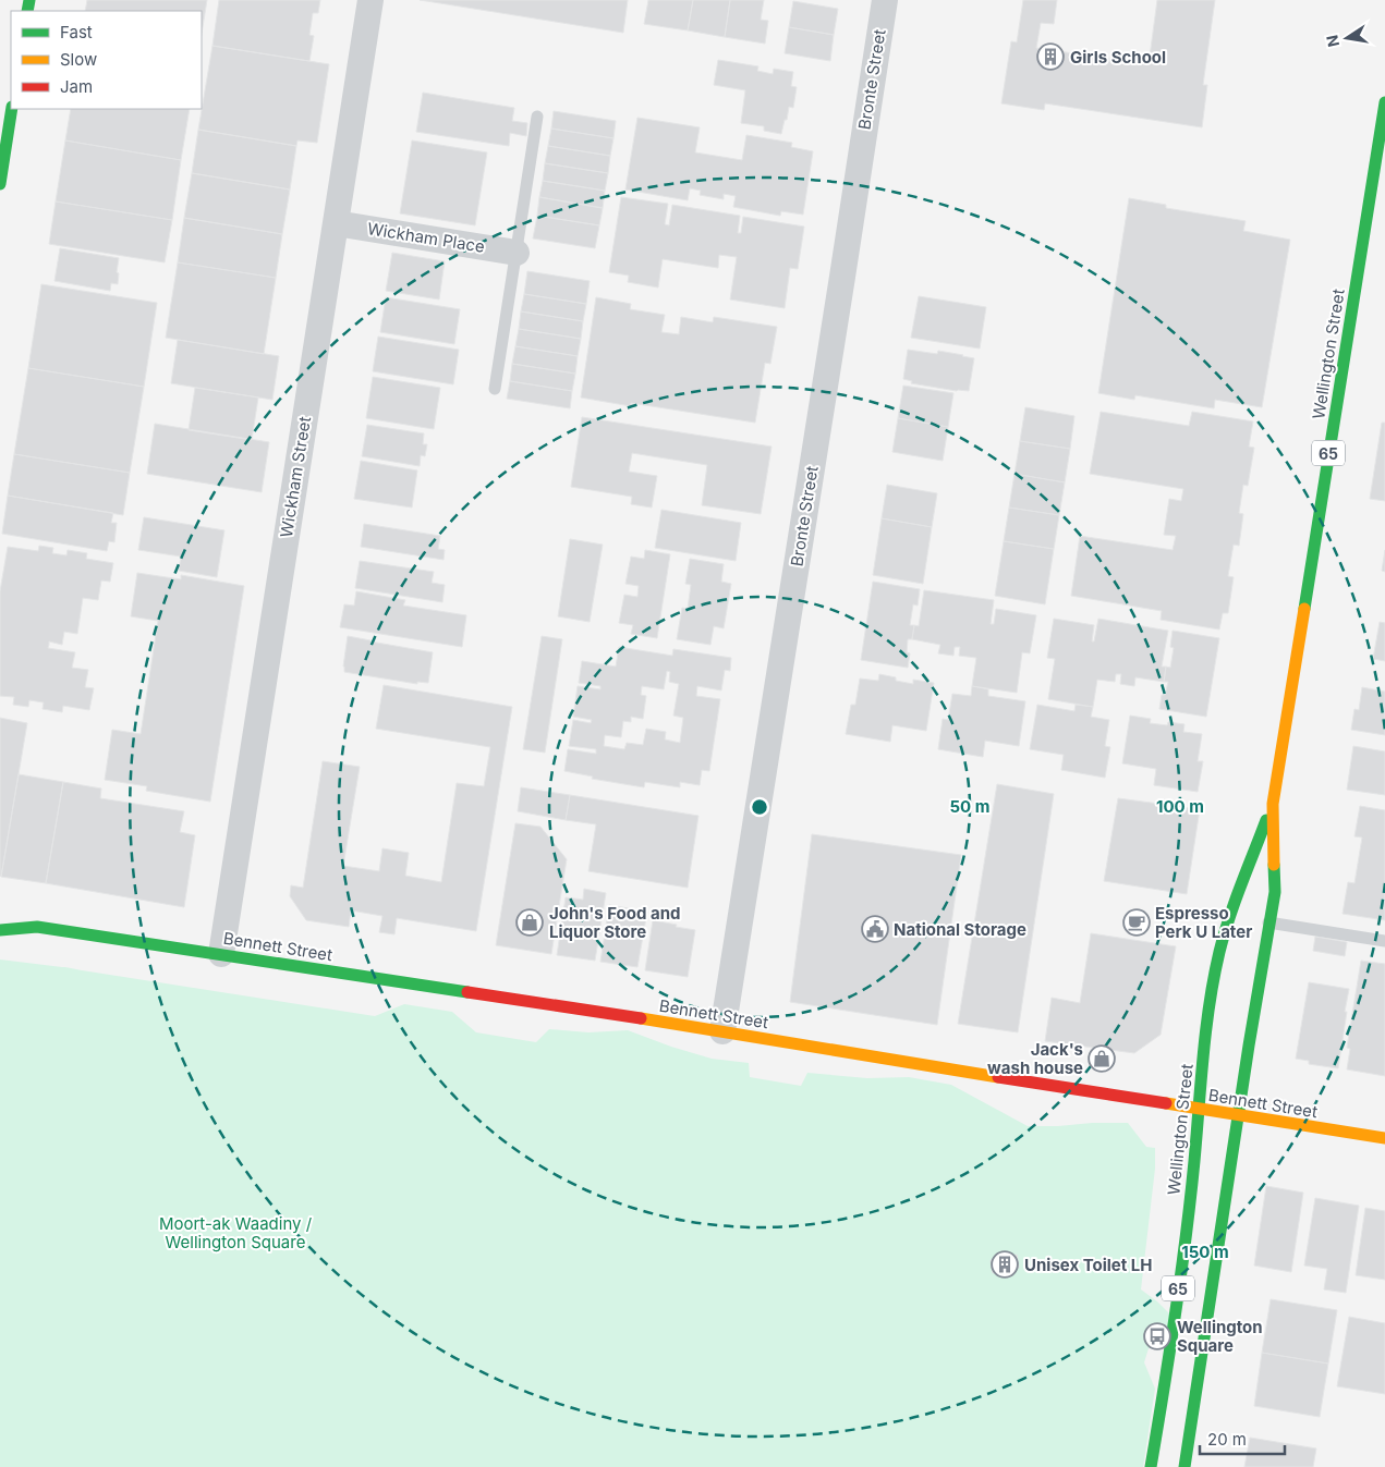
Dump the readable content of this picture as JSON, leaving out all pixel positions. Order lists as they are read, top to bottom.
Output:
{
  "streets": {
    "main road": ["Wellington Street", "65", "Bennett Street"],
    "street": ["Bronte Street", "Wickham Place", "Wickham Street"]
  },
  "crossings": [
    ["Bronte Street", "Bennett Street"],
    ["Wickham Place", "Wickham Street"],
    ["Wellington Street", "Bennett Street"],
    ["Wickham Street", "Bennett Street"]
  ],
  "parks": ["Moort-ak Waadiny / Wellington Square"],
  "places": {
    "building": ["Girls School", "Unisex Toilet LH"],
    "shop": ["John's Food and Liquor Store", "Jack's wash house"],
    "cafe": ["Espresso Perk U Later"],
    "public building": ["National Storage"],
    "bus stop": ["Wellington Square"]
  },
  "legend": ["Fast", "Slow", "Jam"],
  "scale_bar": "20 m",
  "north": "left",
  "rings": ["50 m", "100 m", "150 m"]
}
